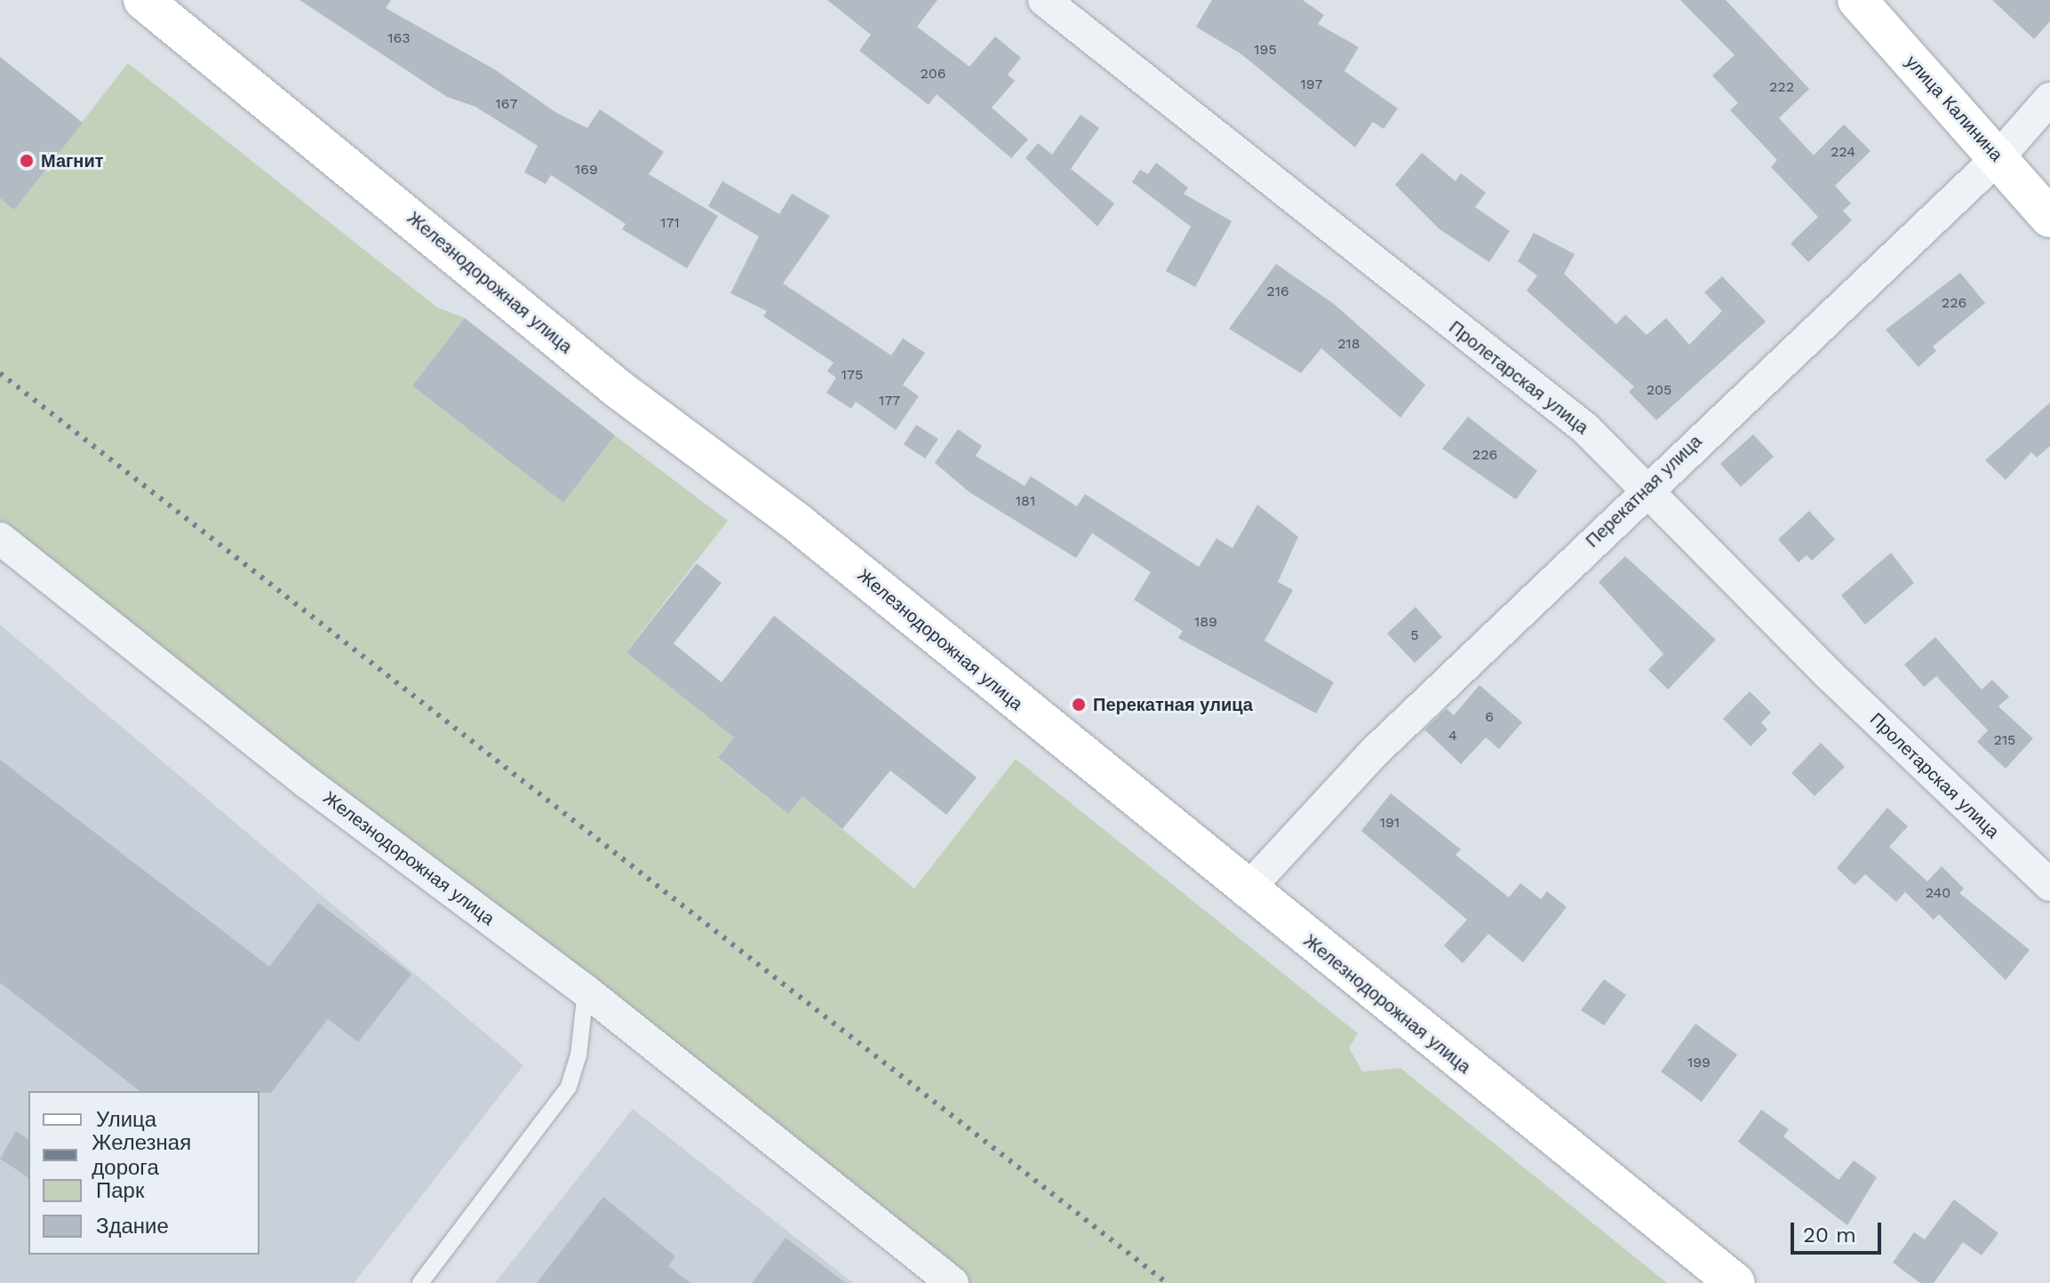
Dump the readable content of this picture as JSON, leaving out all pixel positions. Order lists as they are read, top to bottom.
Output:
{
  "streets": {
    "street": [
      "улица Калинина",
      "Железнодорожная улица",
      "Пролетарская улица",
      "Перекатная улица"
    ]
  },
  "crossings": [
    ["улица Калинина", "Перекатная улица"],
    ["Железнодорожная улица", "Перекатная улица"],
    ["Пролетарская улица", "Перекатная улица"]
  ],
  "places": ["Магнит", "Перекатная улица"],
  "house_numbers": [
    "163",
    "195",
    "206",
    "197",
    "222",
    "167",
    "224",
    "169",
    "171",
    "216",
    "226",
    "218",
    "175",
    "205",
    "177",
    "226",
    "181",
    "189",
    "5",
    "6",
    "4",
    "215",
    "191",
    "240",
    "199"
  ],
  "legend": [
    "Улица",
    "Железная дорога",
    "Парк",
    "Здание"
  ],
  "scale_bar": "20 m"
}
